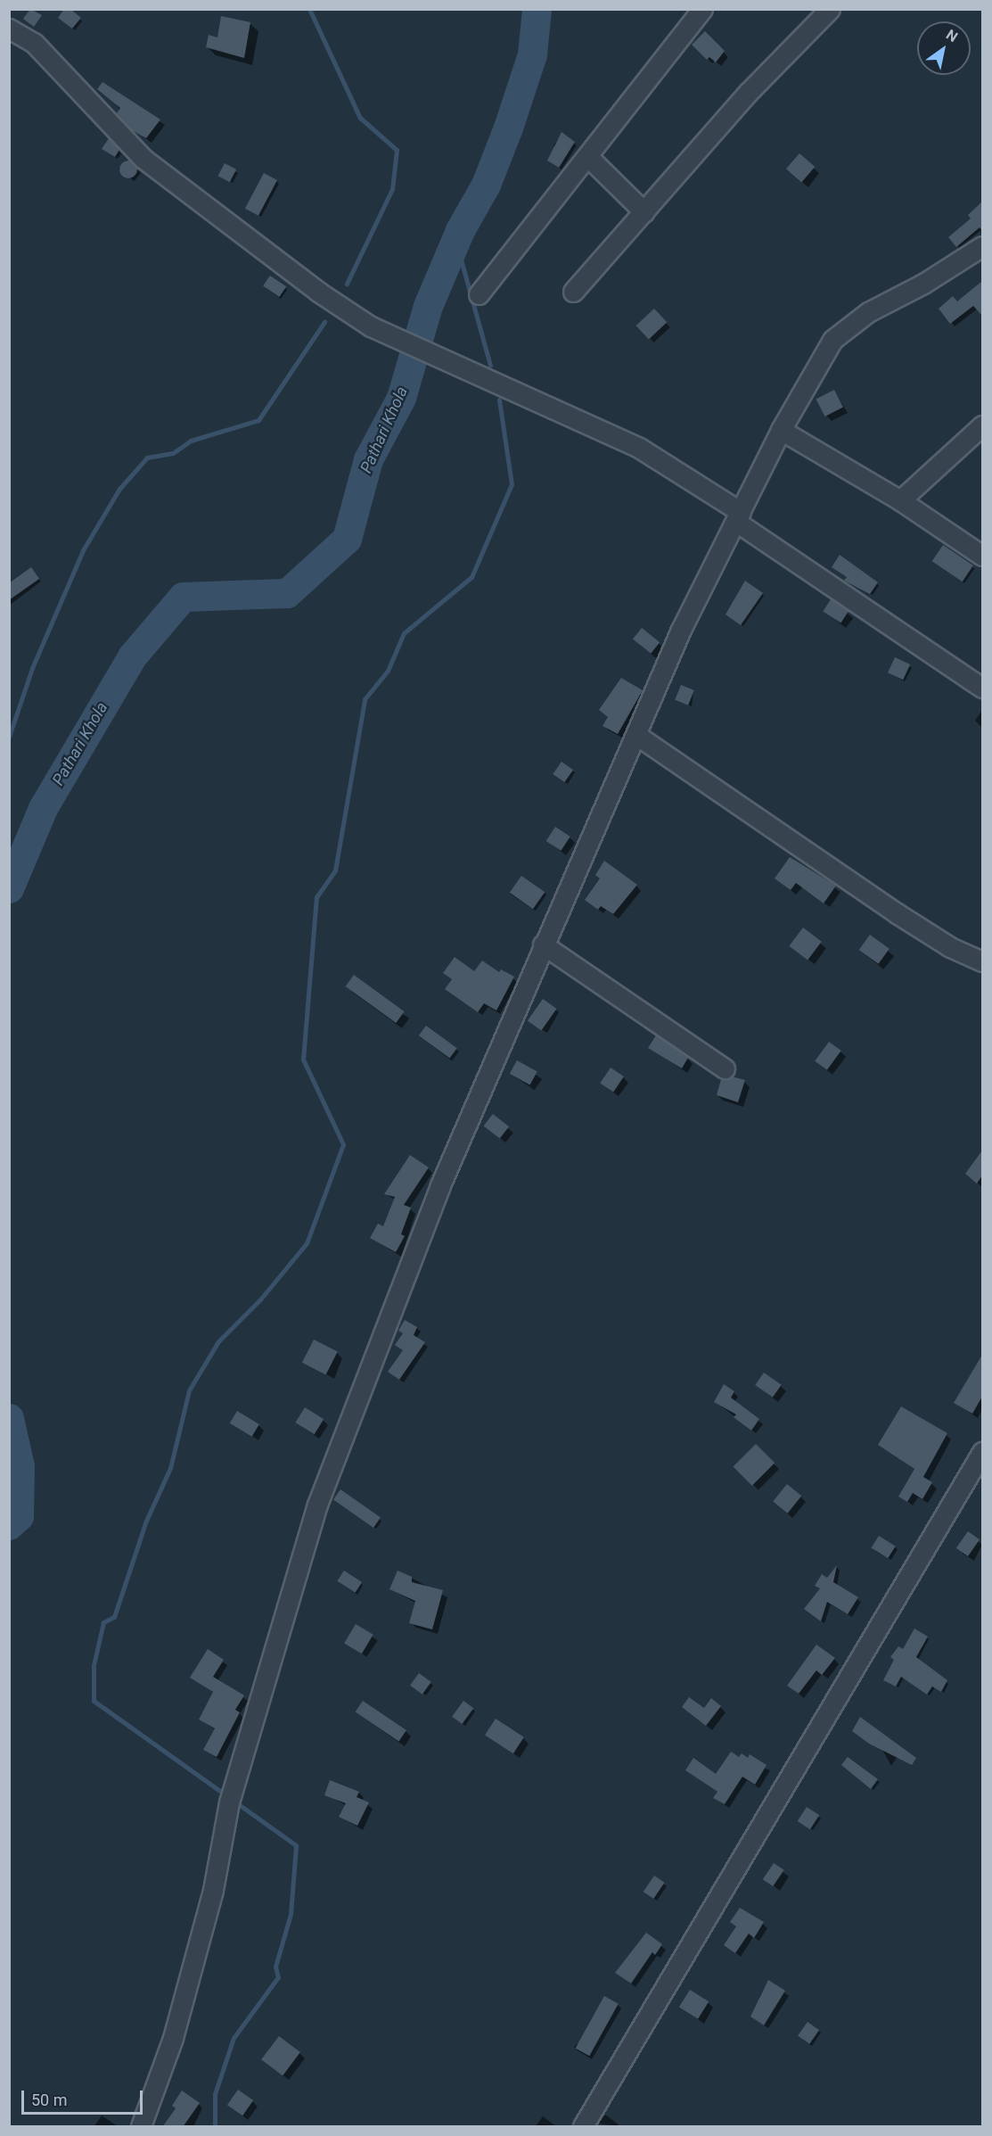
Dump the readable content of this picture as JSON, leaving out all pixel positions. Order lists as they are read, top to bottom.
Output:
{
  "water": ["Pathari Khola"],
  "scale_bar": "50 m",
  "north": "top right"
}
